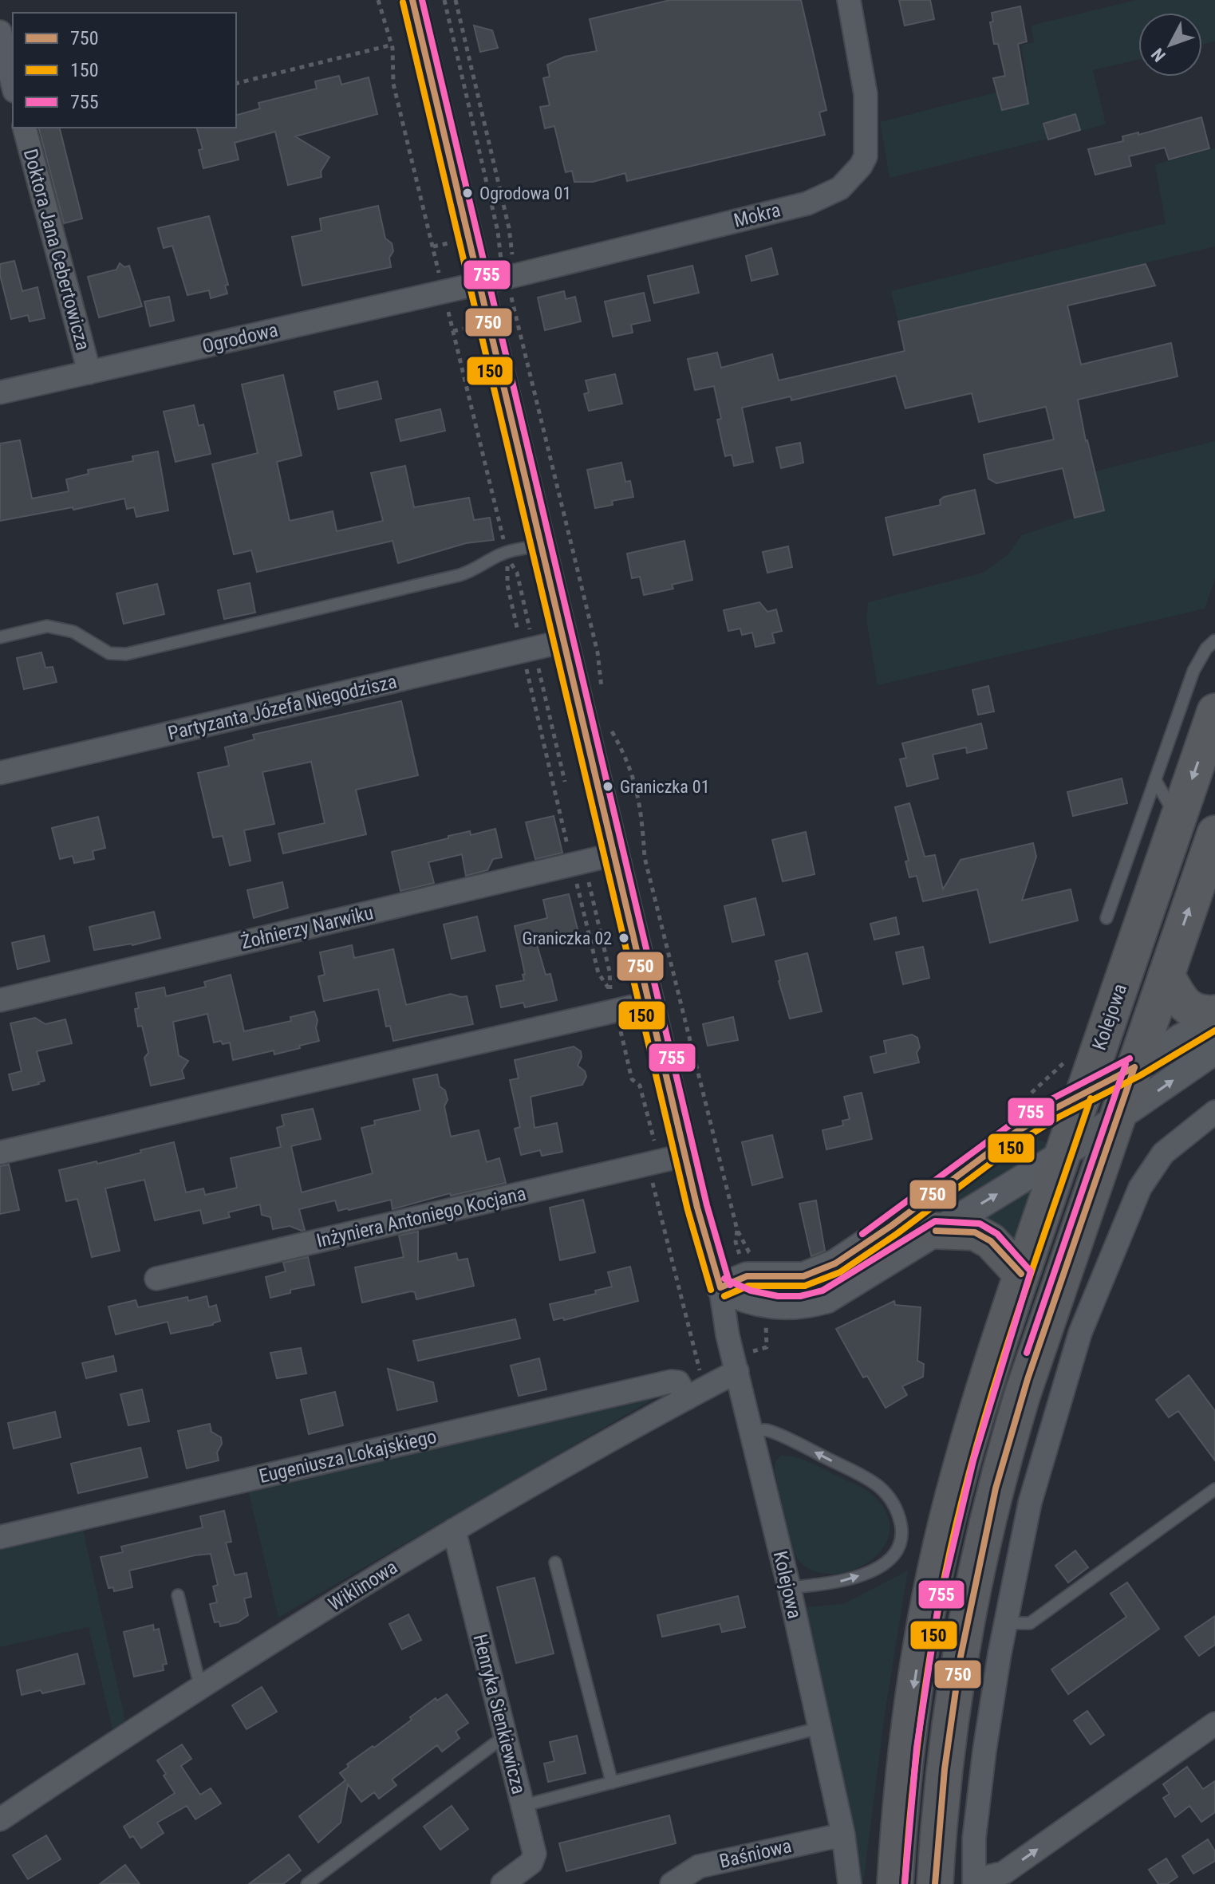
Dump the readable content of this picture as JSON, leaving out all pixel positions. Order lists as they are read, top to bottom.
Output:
{
  "streets": {
    "highway": ["Kolejowa"],
    "street": [
      "Mokra",
      "Doktora Jana Cebertowicza",
      "Ogrodowa",
      "Partyzanta Józefa Niegodzisza",
      "Żołnierzy Narwiku",
      "Inżyniera Antoniego Kocjana",
      "Eugeniusza Lokajskiego",
      "Wiklinowa",
      "Henryka Sienkiewicza",
      "Baśniowa"
    ]
  },
  "crossings": [
    ["Mokra", "Ogrodowa"],
    ["Doktora Jana Cebertowicza", "Ogrodowa"],
    ["Kolejowa", "Wiklinowa"],
    ["Kolejowa", "Baśniowa"],
    ["Eugeniusza Lokajskiego", "Wiklinowa"],
    ["Wiklinowa", "Henryka Sienkiewicza"]
  ],
  "places": ["Ogrodowa 01", "Graniczka 01", "Graniczka 02"],
  "lines": ["transit line 750", "transit line 755", "transit line 150"],
  "legend": ["750", "150", "755"],
  "north": "bottom left"
}
